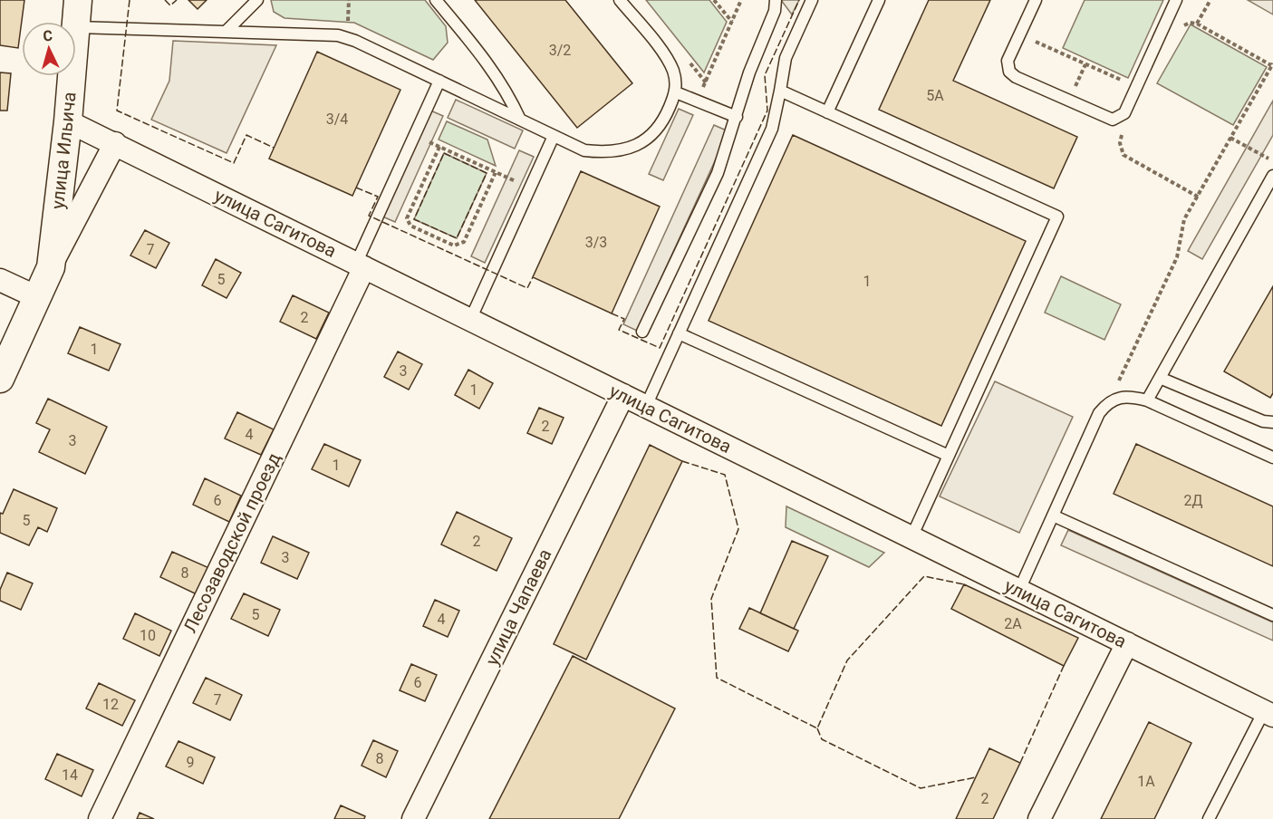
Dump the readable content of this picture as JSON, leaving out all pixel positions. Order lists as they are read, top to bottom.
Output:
{
  "streets": {
    "street": [
      "улица Ильича",
      "улица Сагитова",
      "Лесозаводской проезд",
      "улица Чапаева"
    ]
  },
  "crossings": [
    ["улица Ильича", "улица Сагитова"],
    ["улица Сагитова", "Лесозаводской проезд"],
    ["улица Сагитова", "улица Чапаева"]
  ],
  "house_numbers": [
    "3/2",
    "5А",
    "3/4",
    "3/3",
    "7",
    "5",
    "1",
    "2",
    "1",
    "3",
    "1",
    "2",
    "4",
    "3",
    "1",
    "6",
    "2Д",
    "5",
    "2",
    "3",
    "8",
    "5",
    "4",
    "2А",
    "10",
    "6",
    "7",
    "12",
    "8",
    "9",
    "14",
    "1А",
    "2"
  ],
  "north": "top"
}
